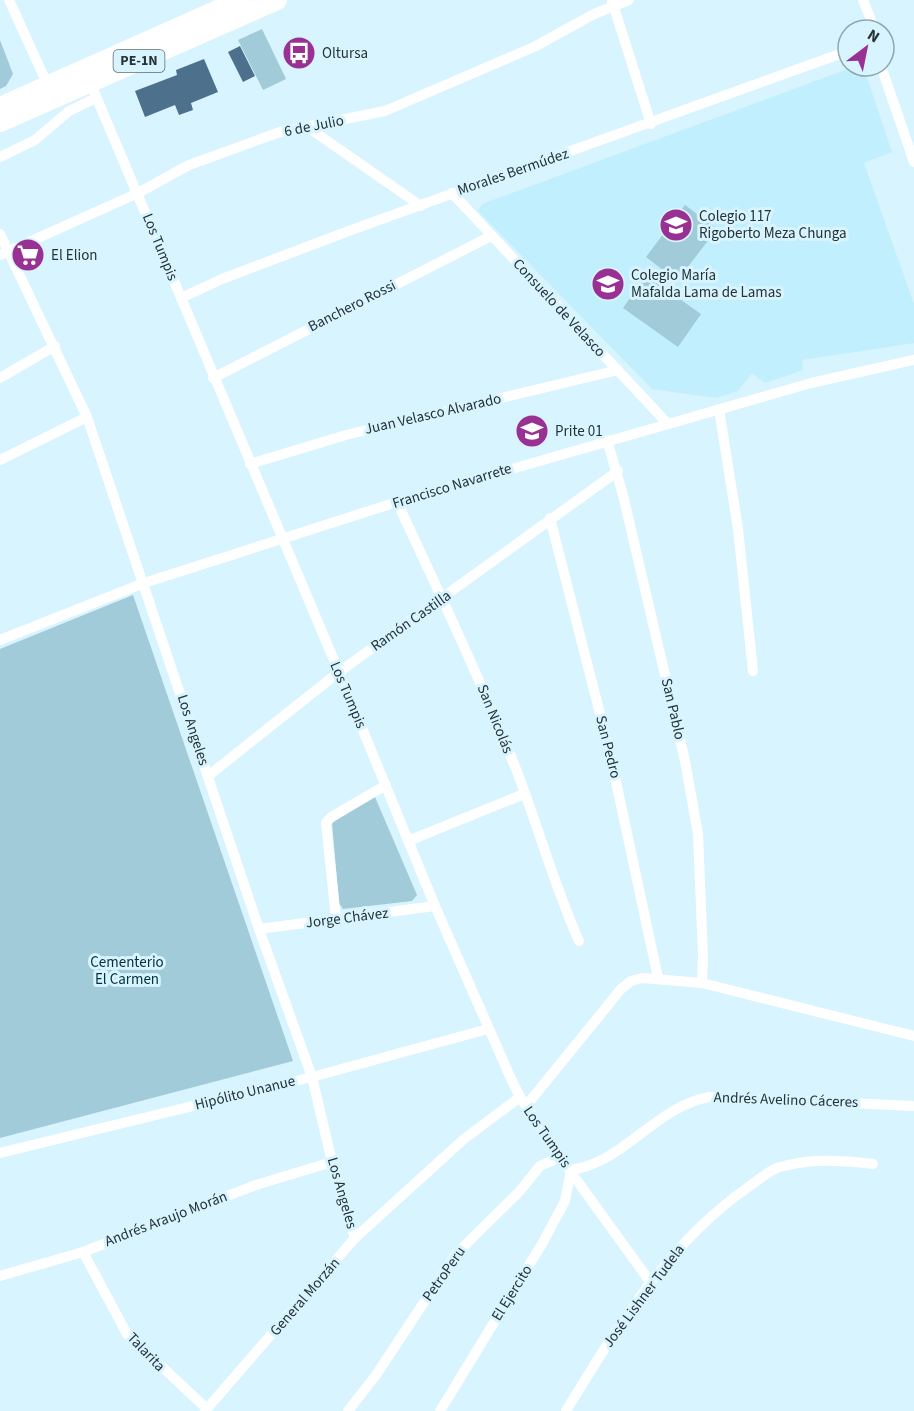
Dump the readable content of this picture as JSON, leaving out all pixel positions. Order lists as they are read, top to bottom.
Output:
{
  "streets": {
    "highway": ["PE-1N"],
    "street": [
      "6 de Julio",
      "Morales Bermúdez",
      "Los Tumpis",
      "Banchero Rossi",
      "Consuelo de Velasco",
      "Juan Velasco Alvarado",
      "Francisco Navarrete",
      "Ramón Castilla",
      "San Pablo",
      "San Nicolás",
      "Los Angeles",
      "San Pedro",
      "Jorge Chávez",
      "Hipólito Unanue",
      "Andrés Avelino Cáceres",
      "Andrés Araujo Morán",
      "PetroPeru",
      "El Ejercito",
      "José Lishner Tudela",
      "General Morzán",
      "Talarita"
    ]
  },
  "crossings": [
    ["PE-1N", "Los Tumpis"],
    ["6 de Julio", "Los Tumpis"],
    ["6 de Julio", "Los Angeles"],
    ["Morales Bermúdez", "Los Tumpis"],
    ["Morales Bermúdez", "Consuelo de Velasco"],
    ["Los Tumpis", "Banchero Rossi"],
    ["Los Tumpis", "Juan Velasco Alvarado"],
    ["Los Tumpis", "Francisco Navarrete"],
    ["Los Tumpis", "Ramón Castilla"],
    ["Los Tumpis", "Jorge Chávez"],
    ["Los Tumpis", "Hipólito Unanue"],
    ["Los Tumpis", "Andrés Avelino Cáceres"],
    ["Los Tumpis", "PetroPeru"],
    ["Los Tumpis", "El Ejercito"],
    ["Los Tumpis", "José Lishner Tudela"],
    ["Los Tumpis", "General Morzán"],
    ["Banchero Rossi", "Consuelo de Velasco"],
    ["Consuelo de Velasco", "Juan Velasco Alvarado"],
    ["Consuelo de Velasco", "Francisco Navarrete"],
    ["Francisco Navarrete", "San Pablo"],
    ["Francisco Navarrete", "San Nicolás"],
    ["Francisco Navarrete", "Los Angeles"],
    ["Ramón Castilla", "San Pablo"],
    ["Ramón Castilla", "San Nicolás"],
    ["Ramón Castilla", "Los Angeles"],
    ["Ramón Castilla", "San Pedro"],
    ["Los Angeles", "Jorge Chávez"],
    ["Los Angeles", "Hipólito Unanue"],
    ["Los Angeles", "Andrés Araujo Morán"],
    ["Los Angeles", "General Morzán"],
    ["Andrés Avelino Cáceres", "El Ejercito"],
    ["Andrés Araujo Morán", "Talarita"],
    ["General Morzán", "Talarita"]
  ],
  "parks": ["Cementerio El Carmen"],
  "places": {
    "bus stop": ["Oltursa"],
    "school or university": ["Colegio 117 Rigoberto Meza Chunga", "Colegio María Mafalda Lama de Lamas", "Prite 01"],
    "supermarket": ["El Elion"]
  },
  "north": "top right"
}
